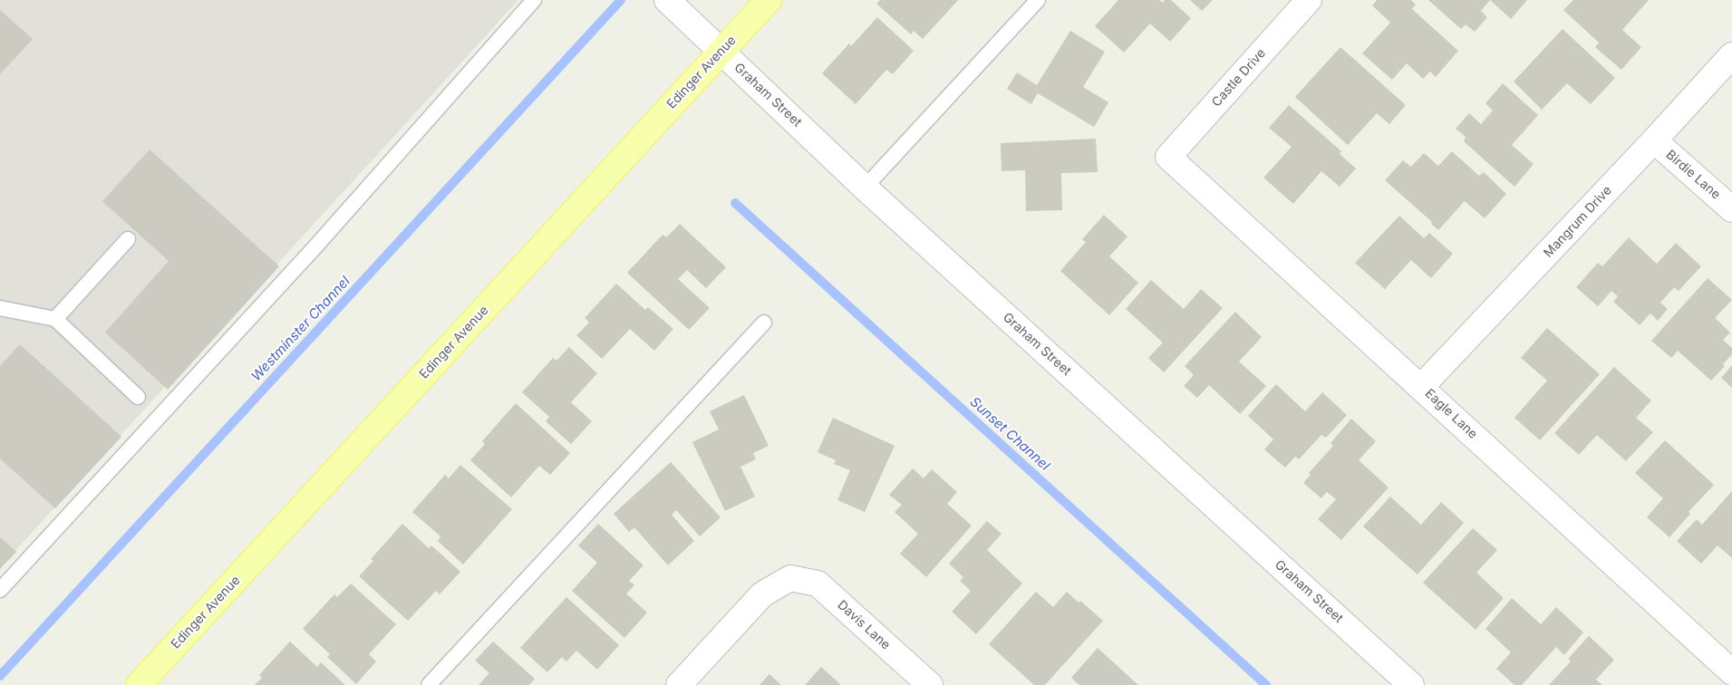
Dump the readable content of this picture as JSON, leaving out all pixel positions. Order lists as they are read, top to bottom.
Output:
{
  "streets": {
    "main road": ["Edinger Avenue"],
    "street": [
      "Castle Drive",
      "Graham Street",
      "Birdie Lane",
      "Mangrum Drive",
      "Eagle Lane",
      "Davis Lane"
    ]
  },
  "crossings": [
    ["Edinger Avenue", "Graham Street"],
    ["Castle Drive", "Eagle Lane"],
    ["Birdie Lane", "Mangrum Drive"],
    ["Mangrum Drive", "Eagle Lane"]
  ],
  "water": ["Westminster Channel", "Sunset Channel"]
}
